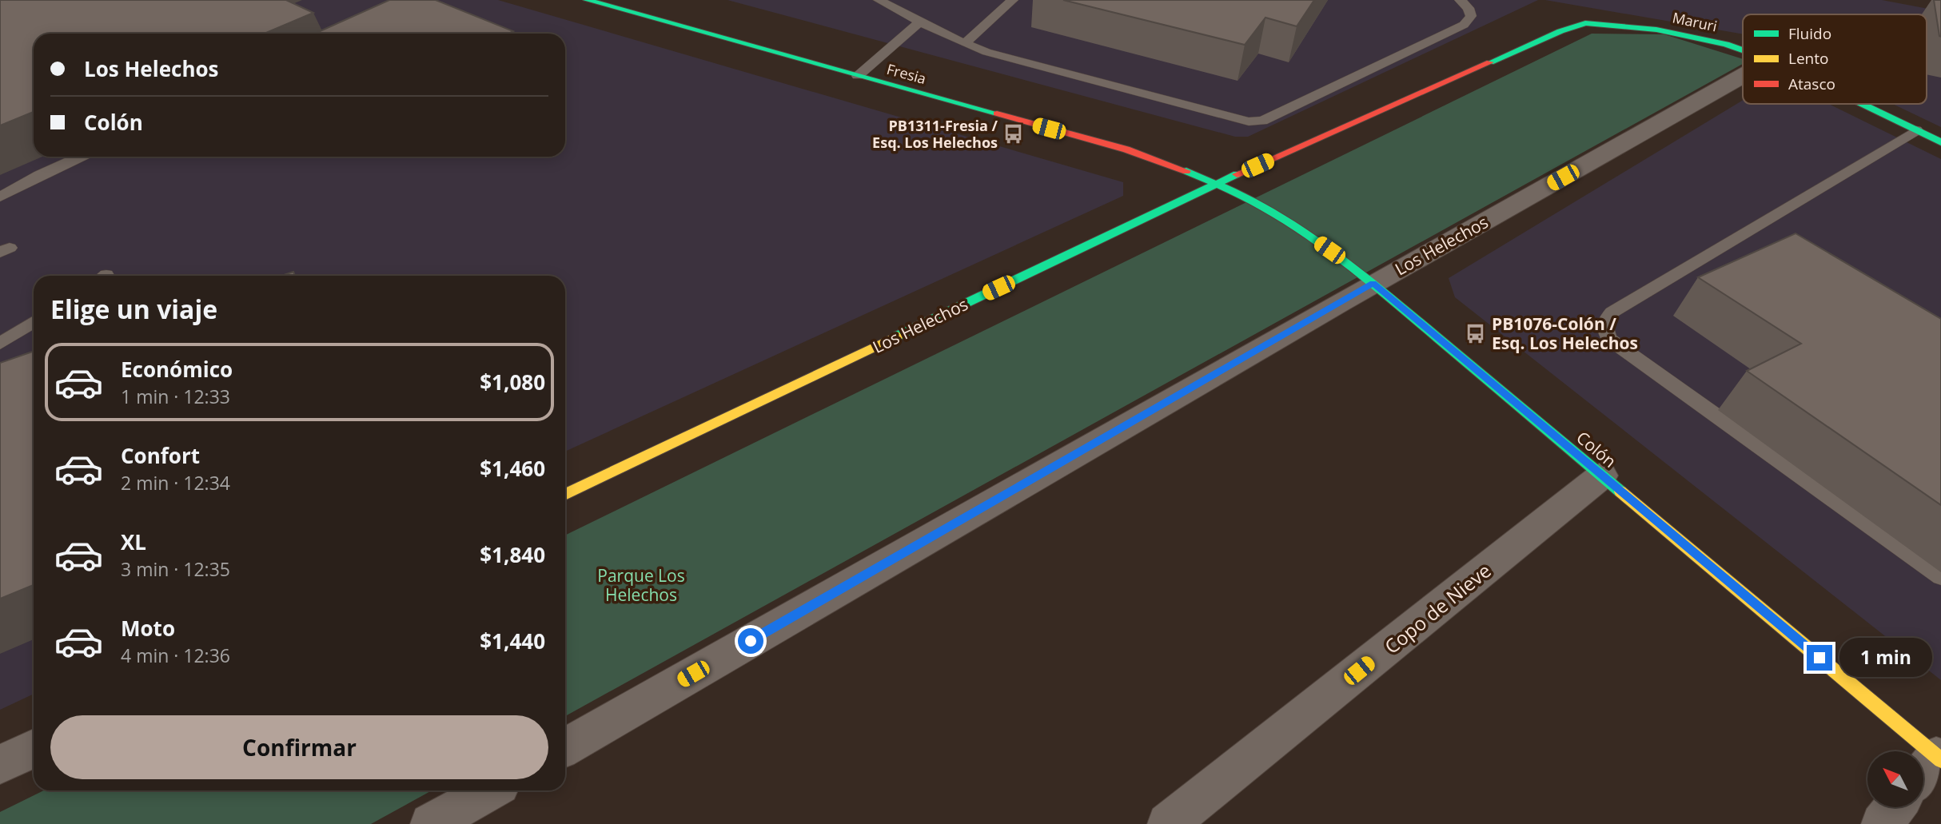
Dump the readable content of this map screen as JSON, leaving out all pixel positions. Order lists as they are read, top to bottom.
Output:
{
  "streets": {
    "street": [
      "Maruri",
      "Fresia",
      "Los Helechos",
      "Colón",
      "Copo de Nieve"
    ]
  },
  "crossings": [
    ["Maruri", "Los Helechos"],
    ["Fresia", "Los Helechos"],
    ["Fresia", "Colón"],
    ["Los Helechos", "Colón"],
    ["Colón", "Copo de Nieve"]
  ],
  "parks": ["Parque Los Helechos"],
  "places": {
    "bus stop": ["PB1311-Fresia / Esq. Los Helechos", "PB1076-Colón / Esq. Los Helechos"]
  },
  "legend": ["Fluido", "Lento", "Atasco"],
  "north": "top left",
  "page": {
    "banner": ["Los Helechos", "Colón"],
    "heading": "Elige un viaje",
    "list": [
      {
        "name": "Económico",
        "note": "1 min · 12:33",
        "value": "$1,080"
      },
      {
        "name": "Confort",
        "note": "2 min · 12:34",
        "value": "$1,460"
      },
      {
        "name": "XL",
        "note": "3 min · 12:35",
        "value": "$1,840"
      },
      {
        "name": "Moto",
        "note": "4 min · 12:36",
        "value": "$1,440"
      }
    ],
    "bubble": "1 min",
    "buttons": "Confirmar"
  }
}
